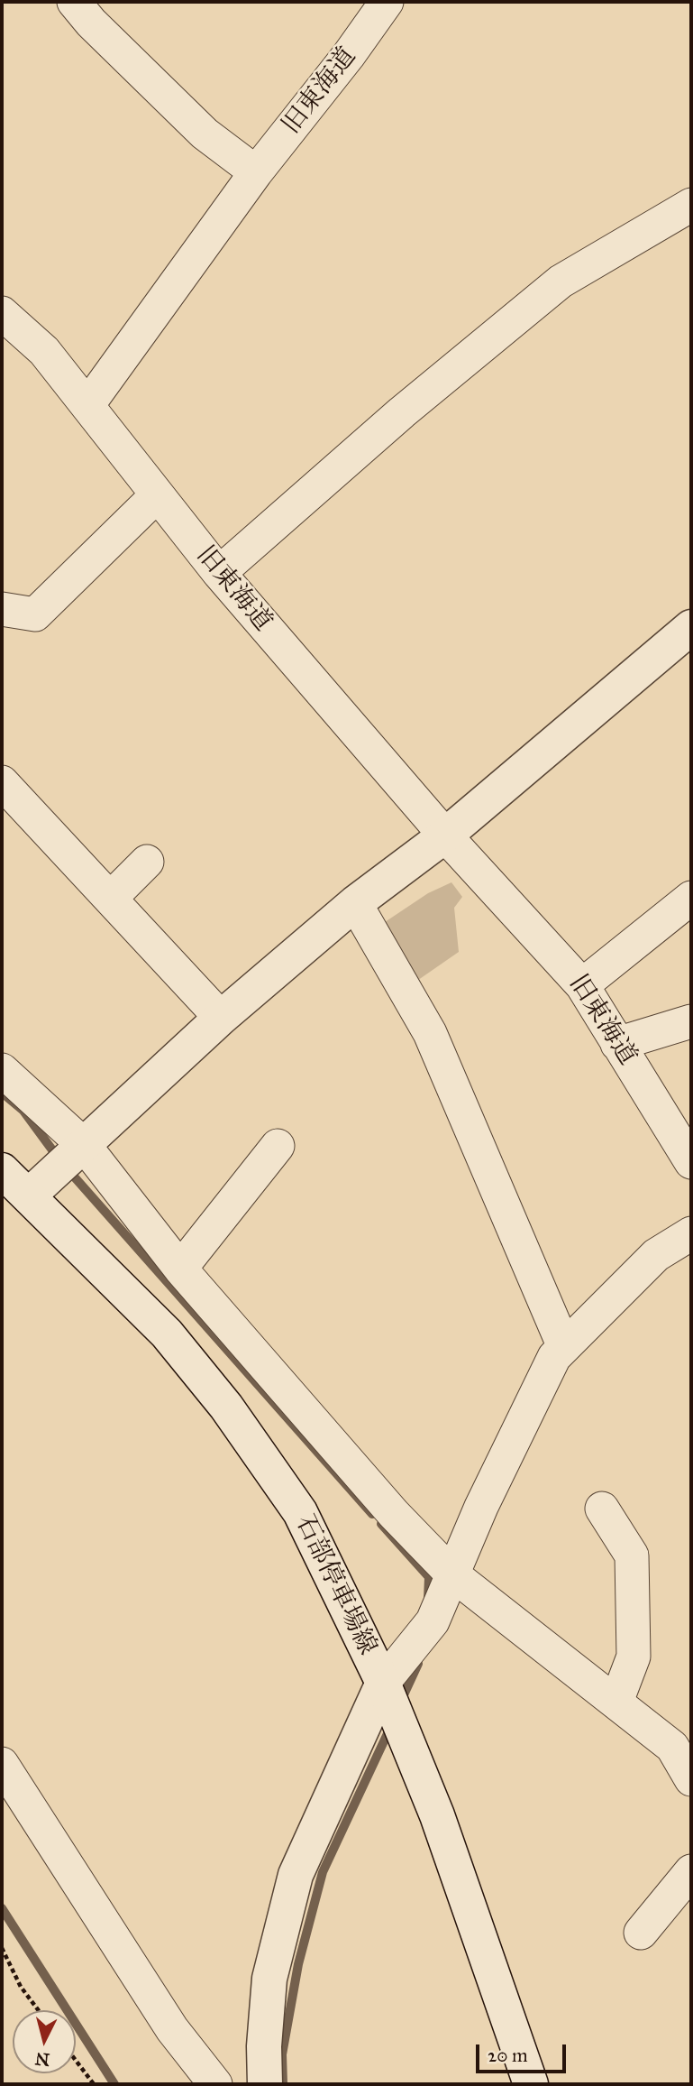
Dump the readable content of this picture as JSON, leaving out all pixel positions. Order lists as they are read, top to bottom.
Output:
{
  "streets": {
    "street": ["旧東海道", "石部停車場線"]
  },
  "scale_bar": "20 m",
  "north": "bottom"
}
